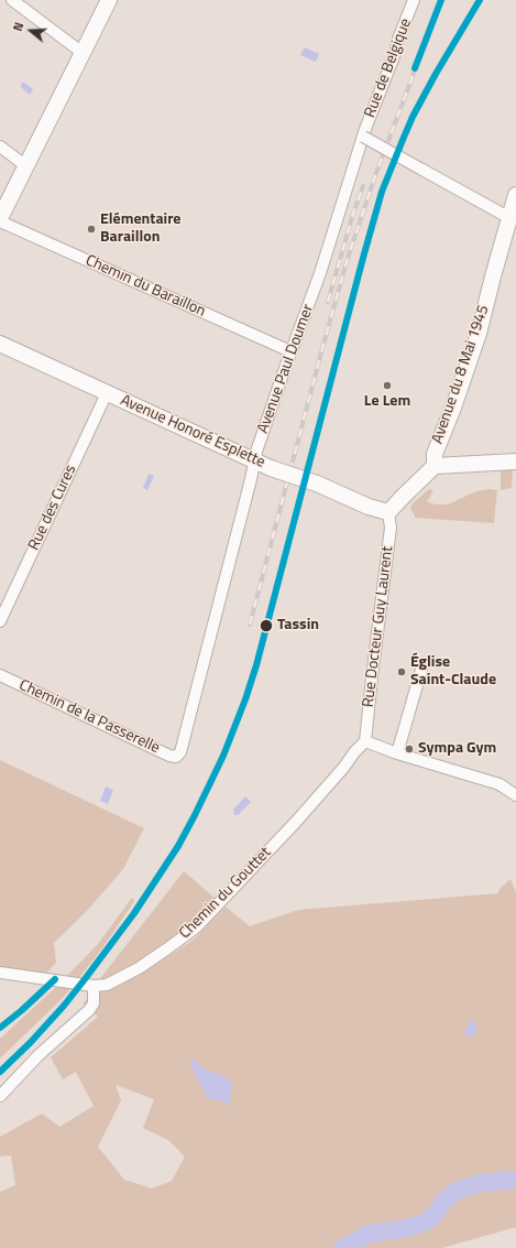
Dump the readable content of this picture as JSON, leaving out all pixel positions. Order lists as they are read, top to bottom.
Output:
{
  "streets": {
    "street": [
      "Rue de Belgique",
      "Chemin du Baraillon",
      "Avenue Paul Doumer",
      "Avenue du 8 Mai 1945",
      "Avenue Honoré Esplette",
      "Rue des Cures",
      "Rue Docteur Guy Laurent",
      "Chemin de la Passerelle",
      "Chemin du Gouttet"
    ]
  },
  "crossings": [
    ["Rue de Belgique", "Avenue Paul Doumer"],
    ["Chemin du Baraillon", "Avenue Paul Doumer"],
    ["Avenue Paul Doumer", "Avenue Honoré Esplette"],
    ["Avenue Paul Doumer", "Chemin de la Passerelle"],
    ["Avenue du 8 Mai 1945", "Avenue Honoré Esplette"],
    ["Avenue du 8 Mai 1945", "Rue Docteur Guy Laurent"],
    ["Avenue Honoré Esplette", "Rue des Cures"],
    ["Avenue Honoré Esplette", "Rue Docteur Guy Laurent"],
    ["Rue Docteur Guy Laurent", "Chemin du Gouttet"]
  ],
  "places": [
    "Elémentaire Baraillon",
    "Le Lem",
    "Tassin",
    "Église Saint-Claude",
    "Sympa Gym"
  ],
  "north": "left"
}
